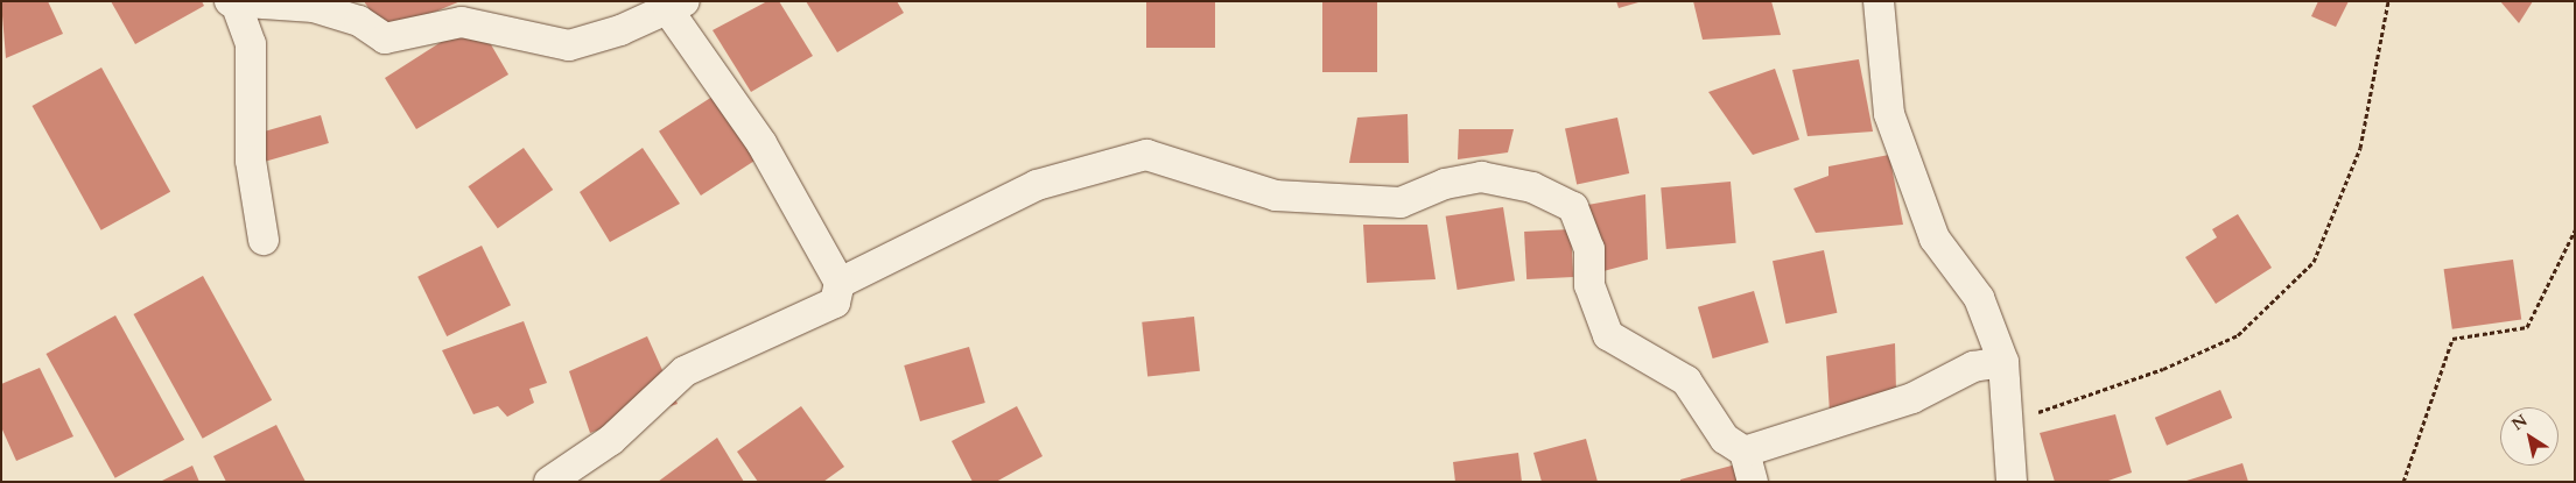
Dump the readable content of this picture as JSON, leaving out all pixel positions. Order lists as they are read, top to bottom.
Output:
{
  "north": "top left"
}
